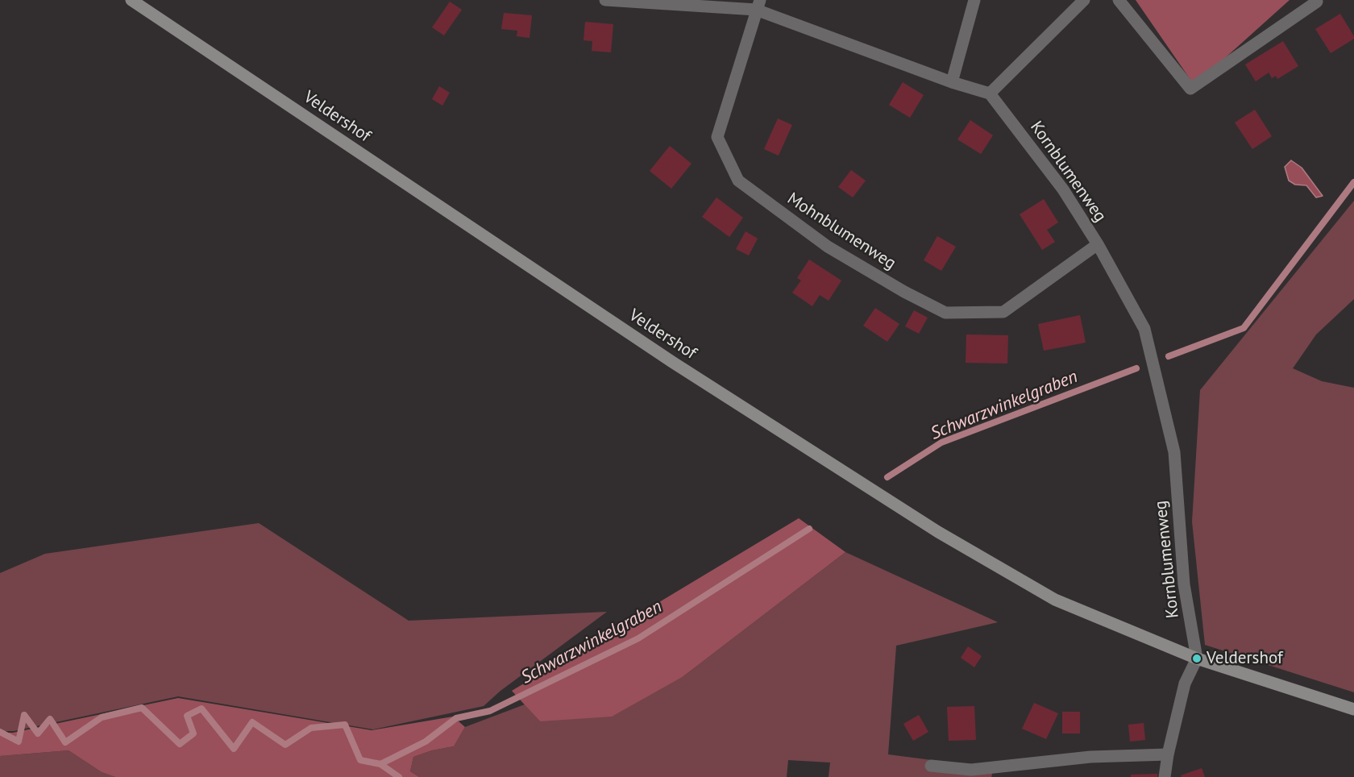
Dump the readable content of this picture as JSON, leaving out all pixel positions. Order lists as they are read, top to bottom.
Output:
{
  "streets": {
    "main road": ["Veldershof"],
    "street": ["Kornblumenweg", "Mohnblumenweg"]
  },
  "crossings": [
    ["Veldershof", "Kornblumenweg"],
    ["Kornblumenweg", "Mohnblumenweg"]
  ],
  "water": ["Schwarzwinkelgraben"],
  "places": ["Veldershof"]
}
